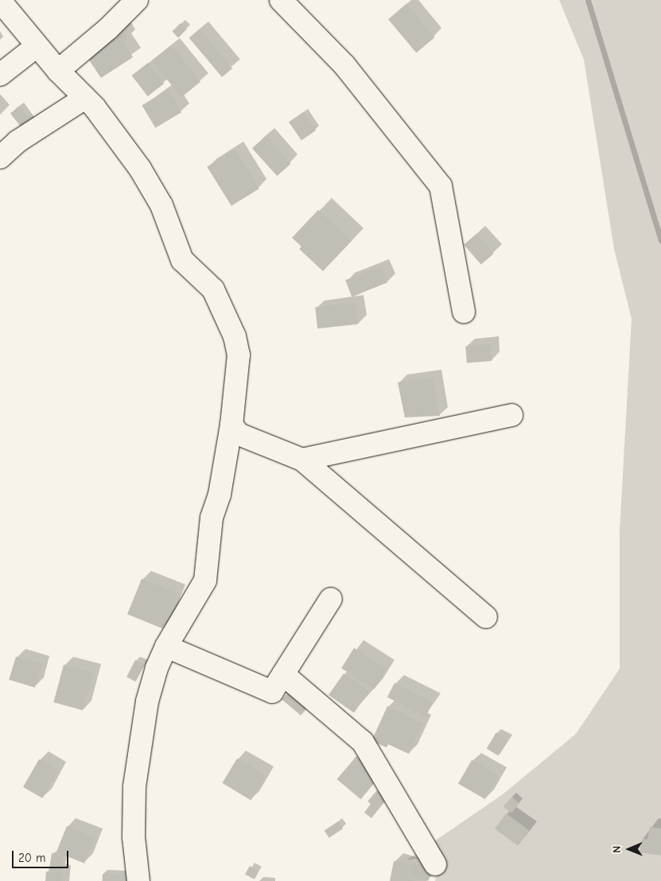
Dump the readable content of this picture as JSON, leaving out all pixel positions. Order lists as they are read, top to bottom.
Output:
{
  "scale_bar": "20 m",
  "north": "left"
}
